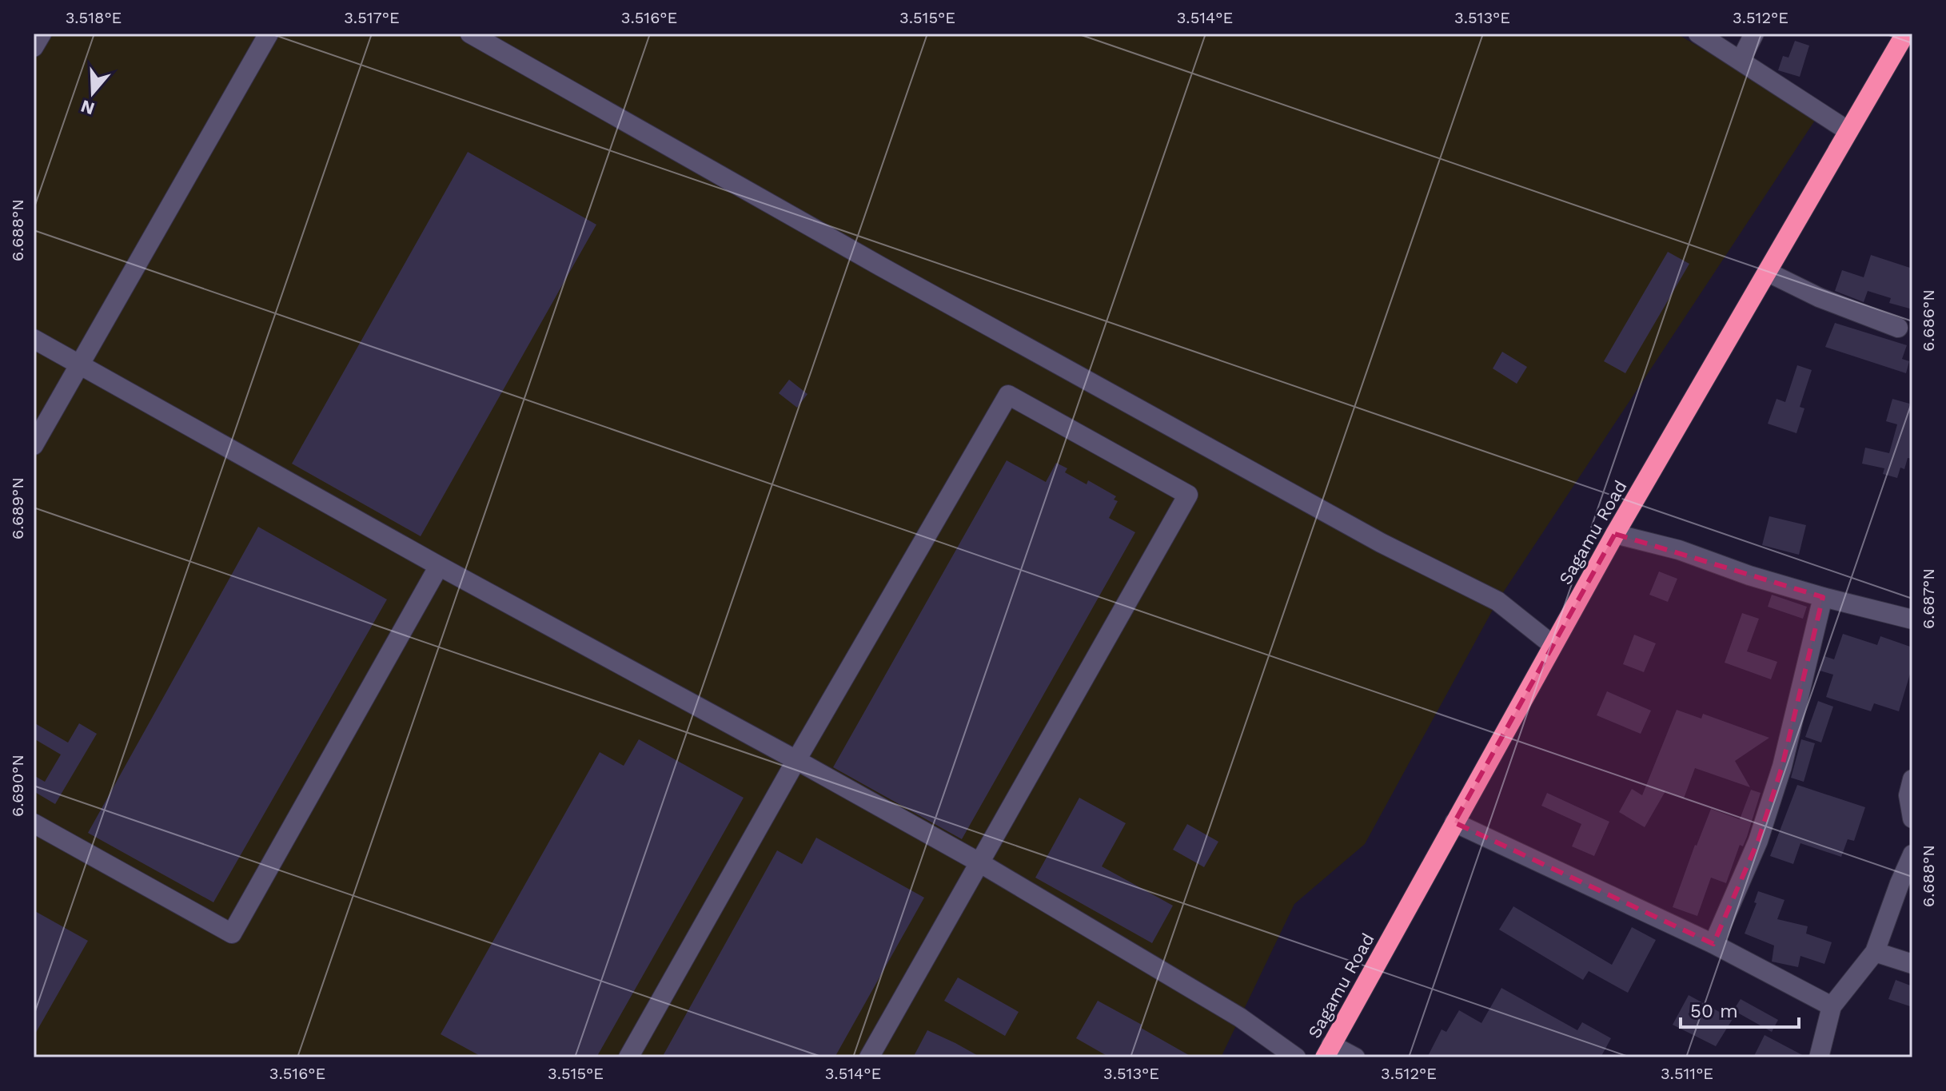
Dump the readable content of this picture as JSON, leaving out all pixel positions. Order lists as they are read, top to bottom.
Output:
{
  "streets": {
    "highway": ["Sagamu Road"]
  },
  "scale_bar": "50 m",
  "north": "bottom",
  "coordinates": [
    "3.518°E",
    "3.517°E",
    "3.516°E",
    "3.515°E",
    "3.514°E",
    "3.513°E",
    "3.512°E",
    "6.688°N",
    "6.686°N",
    "6.689°N",
    "6.687°N",
    "6.690°N",
    "3.511°E"
  ]
}
